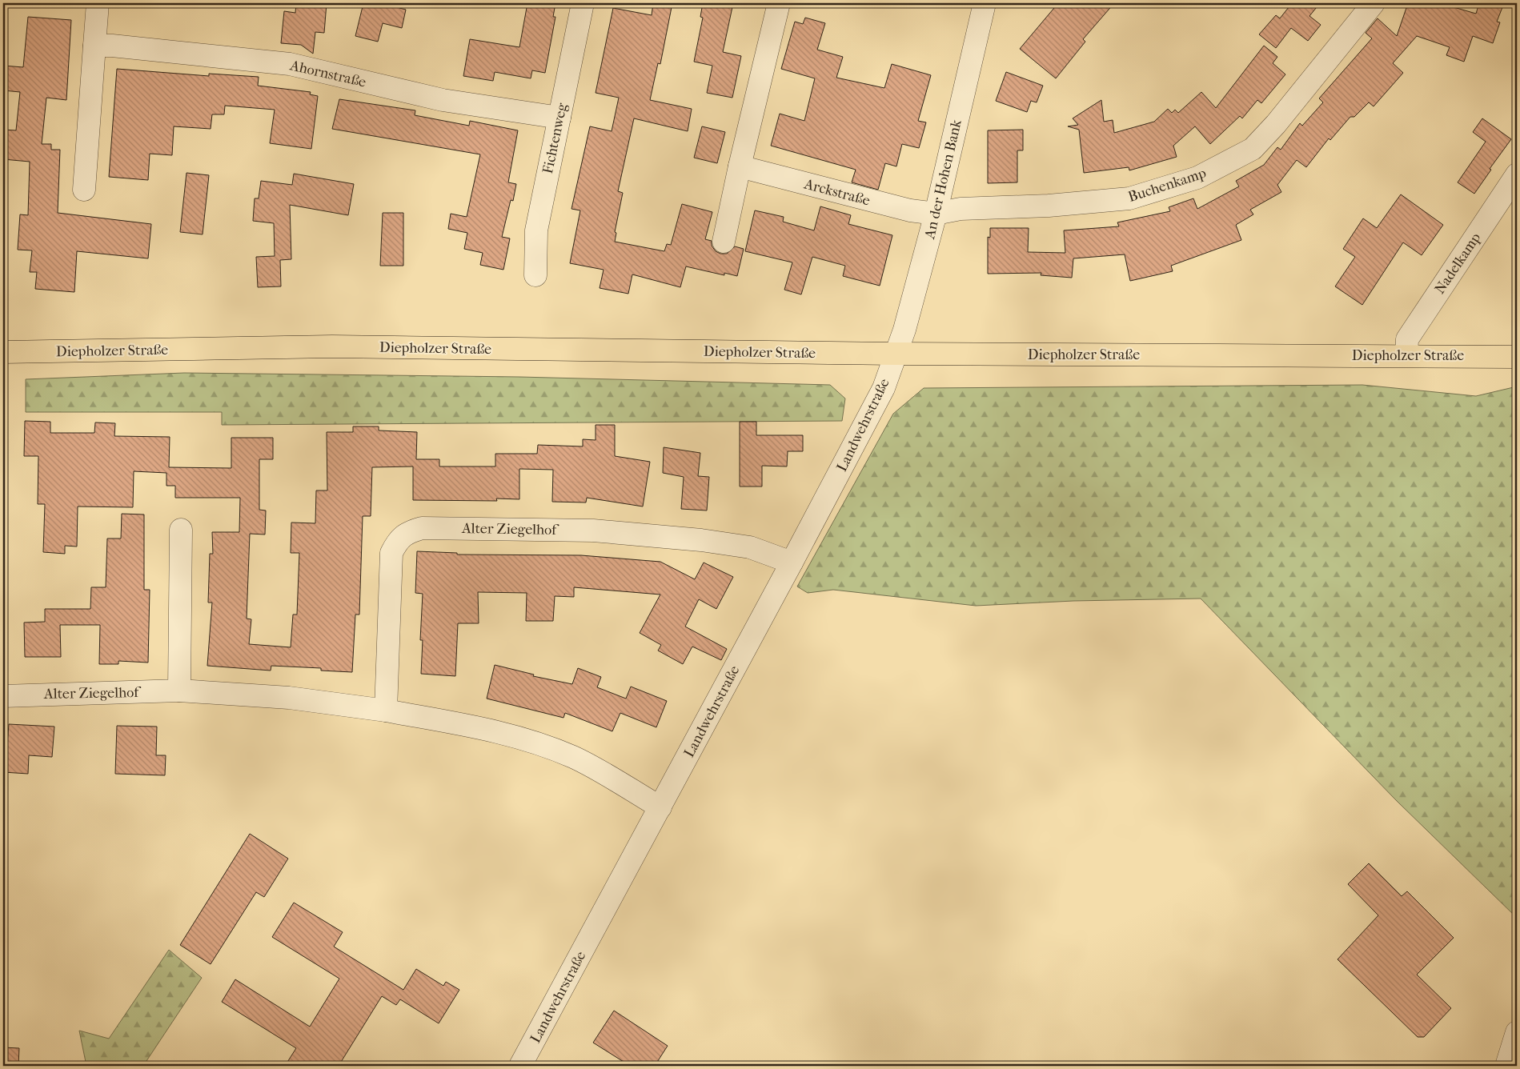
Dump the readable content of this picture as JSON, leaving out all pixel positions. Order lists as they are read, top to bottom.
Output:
{
  "streets": {
    "main road": ["Diepholzer Straße"],
    "street": [
      "Ahornstraße",
      "Fichtenweg",
      "An der Hohen Bank",
      "Buchenkamp",
      "Arckstraße",
      "Nadelkamp",
      "Landwehrstraße",
      "Alter Ziegelhof"
    ]
  },
  "crossings": [
    ["Ahornstraße", "Fichtenweg"],
    ["An der Hohen Bank", "Buchenkamp"],
    ["An der Hohen Bank", "Arckstraße"],
    ["An der Hohen Bank", "Diepholzer Straße"],
    ["An der Hohen Bank", "Landwehrstraße"],
    ["Buchenkamp", "Arckstraße"],
    ["Nadelkamp", "Diepholzer Straße"],
    ["Diepholzer Straße", "Landwehrstraße"],
    ["Landwehrstraße", "Alter Ziegelhof"]
  ]
}
